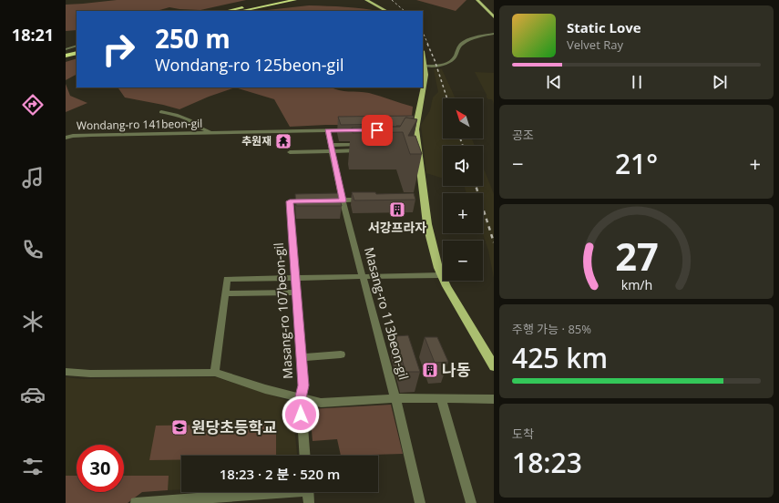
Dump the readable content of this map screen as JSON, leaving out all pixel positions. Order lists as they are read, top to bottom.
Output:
{
  "streets": {
    "street": ["Wondang-ro 141beon-gil", "Masang-ro 107beon-gil", "Masang-ro 113beon-gil"]
  },
  "crossings": [
    ["Wondang-ro 141beon-gil", "Masang-ro 113beon-gil"]
  ],
  "places": {
    "temple": ["추원재"],
    "building": ["서강프라자", "나동"],
    "school or university": ["원당초등학교"]
  },
  "north": "top left",
  "page": {
    "tabs": "18:21",
    "turn": ["250 m", "Wondang-ro 125beon-gil"],
    "song": ["Static Love", "Velvet Ray"],
    "map_buttons": ["+", "−"],
    "tile": [
      "공조",
      ["주행 가능 · 85%", "425 km"],
      ["도착", "18:23"]
    ],
    "heat": ["−", "21°", "+"],
    "limit": "30",
    "trip": "18:23 · 2 분 · 520 m",
    "gauge": ["27", "km/h"]
  }
}
